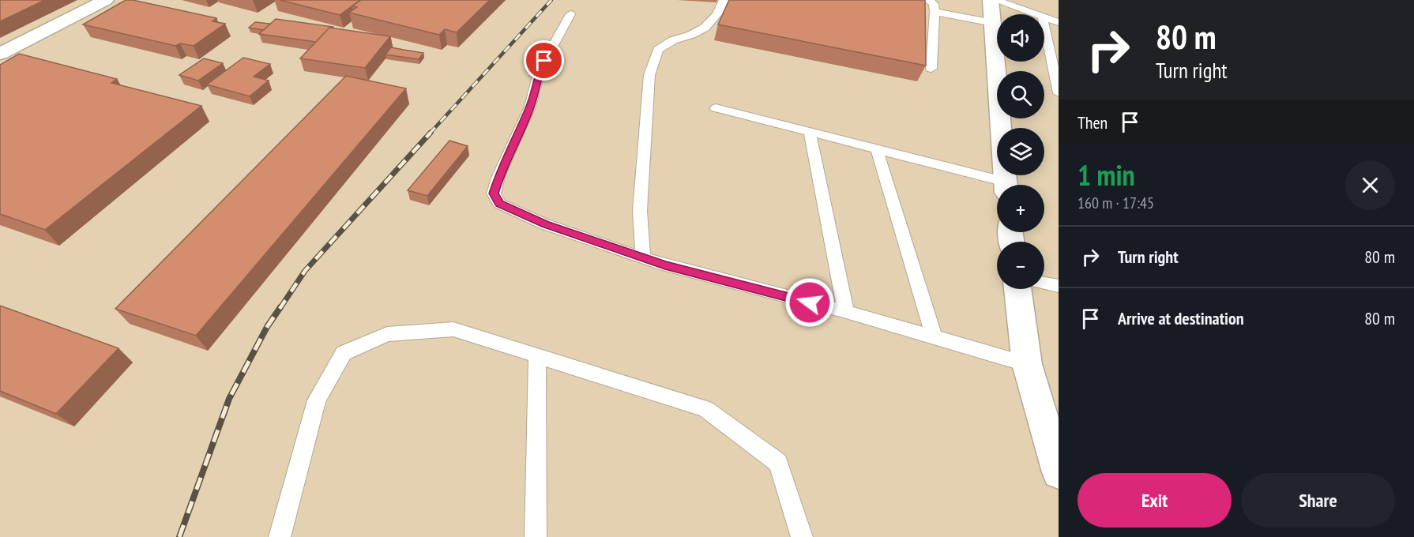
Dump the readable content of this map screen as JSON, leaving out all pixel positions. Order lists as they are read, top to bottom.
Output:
{
  "page": {
    "turn": ["80 m", "Turn right"],
    "map_buttons": ["+", "−"],
    "then": "Then",
    "heading": ["1 min", "160 m · 17:45"],
    "list": [
      {
        "name": "Turn right",
        "value": "80 m"
      },
      {
        "name": "Arrive at destination",
        "value": "80 m"
      }
    ],
    "buttons": ["Exit", "Share"]
  }
}
